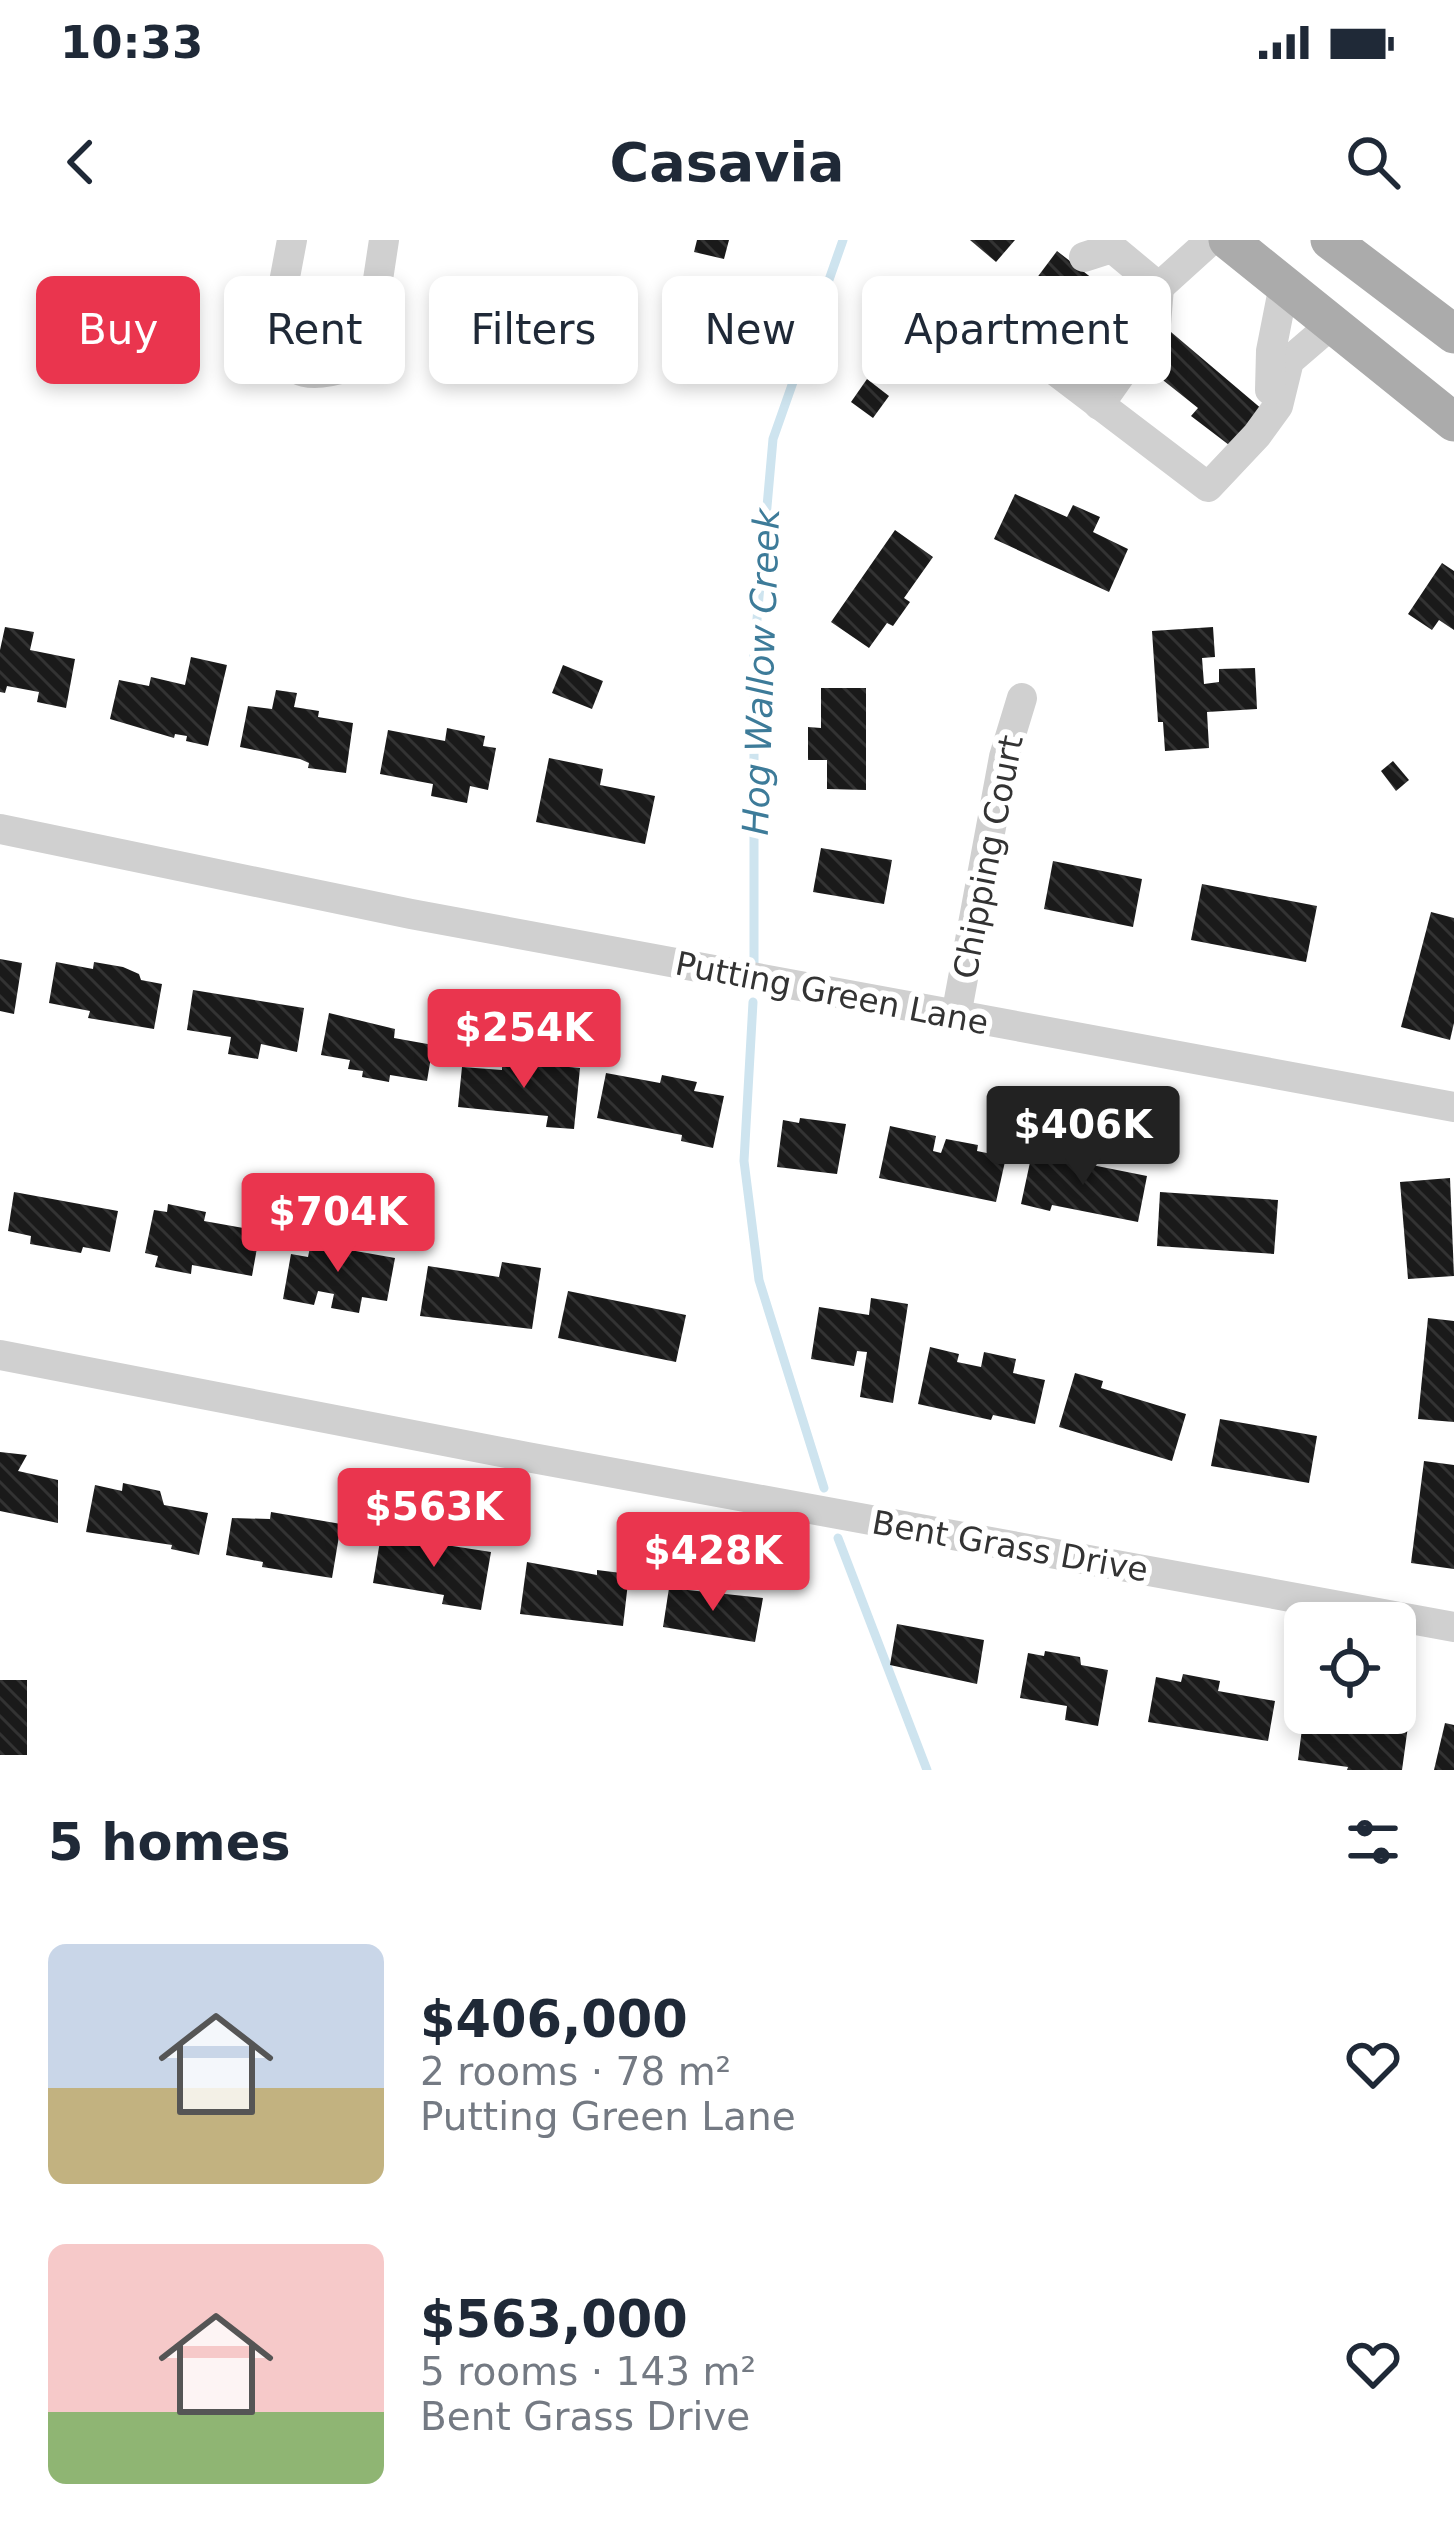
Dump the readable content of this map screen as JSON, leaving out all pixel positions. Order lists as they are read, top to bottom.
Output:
{
  "streets": {
    "street": ["Chipping Court", "Putting Green Lane", "Bent Grass Drive"]
  },
  "crossings": [
    ["Chipping Court", "Putting Green Lane"]
  ],
  "water": ["Hog Wallow Creek"],
  "page": {
    "status": "10:33",
    "header": "Casavia",
    "chip": [
      "Buy",
      "Rent",
      "Filters",
      "New",
      "Apartment"
    ],
    "price": [
      "$254K",
      "$406K",
      "$704K",
      "$563K",
      "$428K"
    ],
    "heading": "5 homes",
    "list": [
      {
        "name": "$406,000",
        "note": "2 rooms · 78 m² · Putting Green Lane"
      },
      {
        "name": "$563,000",
        "note": "5 rooms · 143 m² · Bent Grass Drive"
      }
    ]
  }
}
